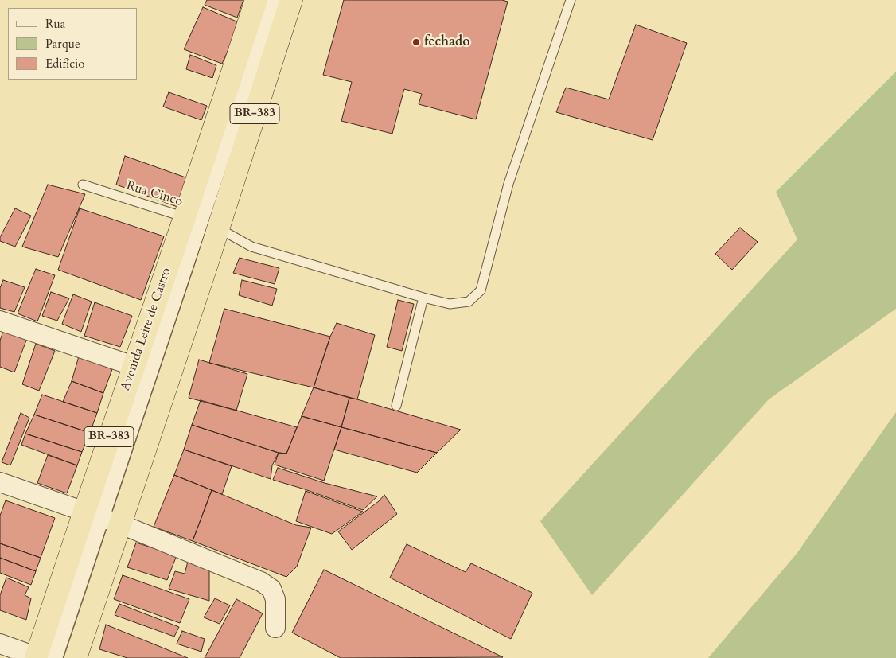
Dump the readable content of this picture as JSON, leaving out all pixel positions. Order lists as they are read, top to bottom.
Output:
{
  "streets": {
    "highway": ["BR-383", "Avenida Leite de Castro"],
    "lane": ["Rua Cinco"]
  },
  "crossings": [
    ["Rua Cinco", "Avenida Leite de Castro"]
  ],
  "places": ["fechado"],
  "legend": ["Rua", "Parque", "Edifício"]
}
